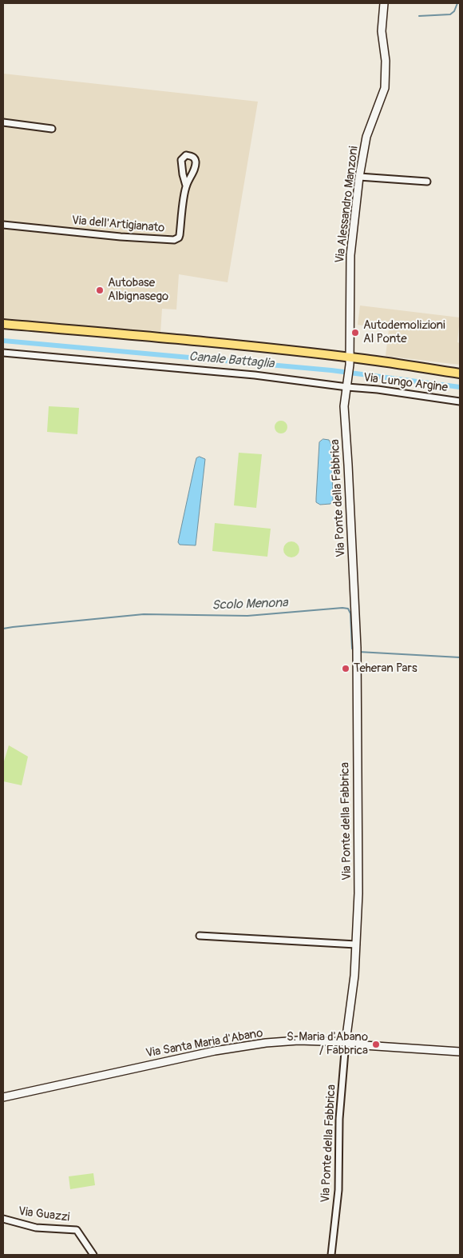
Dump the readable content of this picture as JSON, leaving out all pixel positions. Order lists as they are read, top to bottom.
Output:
{
  "streets": {
    "street": [
      "Via Alessandro Manzoni",
      "Via dell'Artigianato",
      "Via Lungo Argine",
      "Via Ponte della Fabbrica",
      "Via Santa Maria d'Abano",
      "Via Guazzi"
    ]
  },
  "crossings": [
    ["Via Alessandro Manzoni", "Via Ponte della Fabbrica"],
    ["Via Lungo Argine", "Via Ponte della Fabbrica"],
    ["Via Ponte della Fabbrica", "Via Santa Maria d'Abano"]
  ],
  "water": ["Canale Battaglia", "Scolo Menona"],
  "places": [
    "Autobase Albignasego",
    "Autodemolizioni Al Ponte",
    "Teheran Pars",
    "S. Maria d'Abano / Fabbrica"
  ]
}
